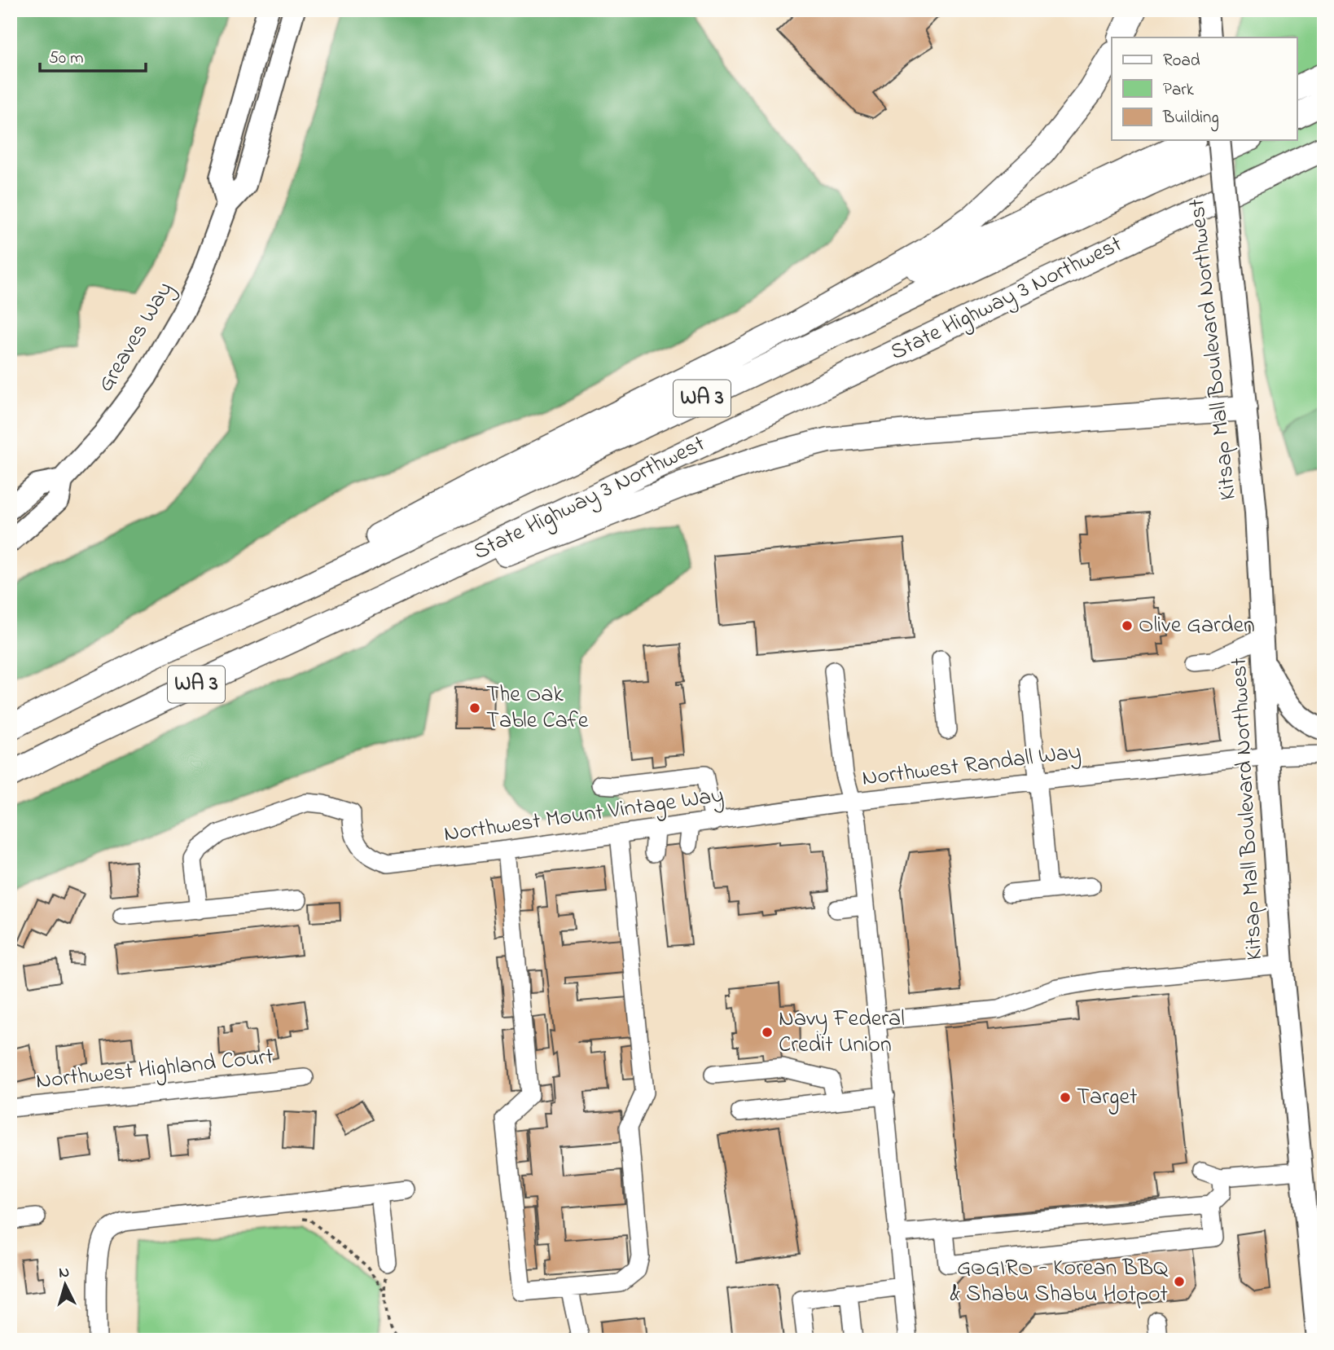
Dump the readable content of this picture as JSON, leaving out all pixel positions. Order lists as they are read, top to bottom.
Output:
{
  "streets": {
    "highway": ["State Highway 3 Northwest", "WA 3"],
    "main road": ["Greaves Way", "Kitsap Mall Boulevard Northwest"],
    "street": ["Northwest Randall Way", "Northwest Mount Vintage Way", "Northwest Highland Court"]
  },
  "crossings": [
    ["Kitsap Mall Boulevard Northwest", "Northwest Randall Way"],
    ["Northwest Randall Way", "Northwest Mount Vintage Way"]
  ],
  "places": [
    "Olive Garden",
    "The Oak Table Cafe",
    "Navy Federal Credit Union",
    "Target",
    "GOGIRO - Korean BBQ & Shabu Shabu Hotpot"
  ],
  "legend": ["Road", "Park", "Building"],
  "scale_bar": "50 m",
  "north": "top"
}
